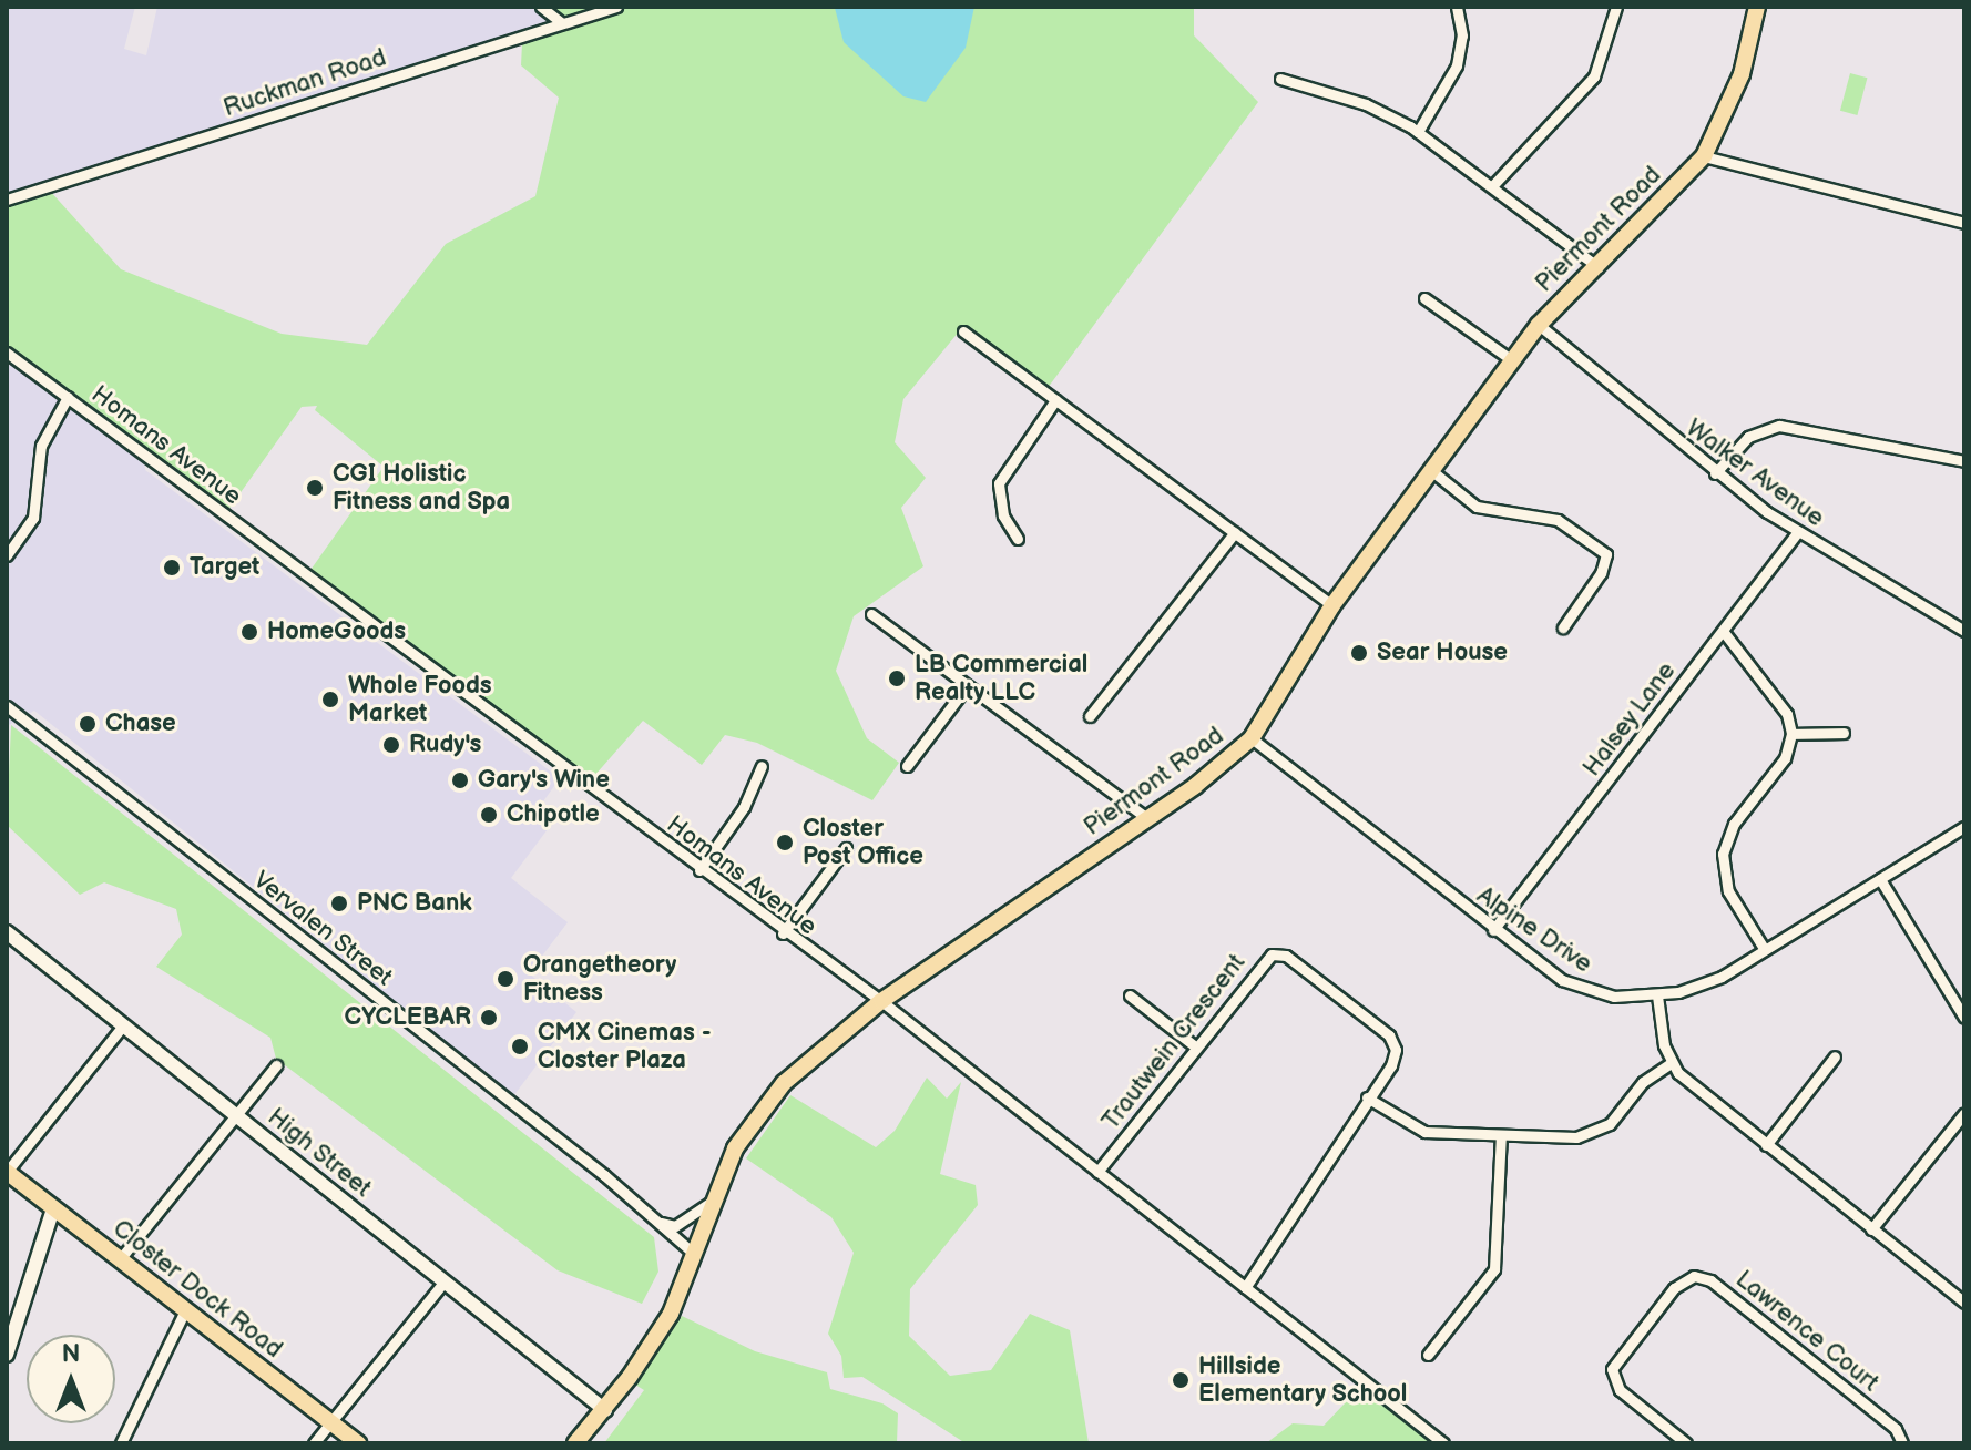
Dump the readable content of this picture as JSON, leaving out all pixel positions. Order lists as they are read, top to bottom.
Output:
{
  "streets": {
    "main road": ["Piermont Road", "Closter Dock Road"],
    "street": [
      "Ruckman Road",
      "Homans Avenue",
      "Walker Avenue",
      "Halsey Lane",
      "Vervalen Street",
      "Alpine Drive",
      "Trautwein Crescent",
      "High Street",
      "Lawrence Court"
    ]
  },
  "crossings": [
    ["Piermont Road", "Homans Avenue"],
    ["Piermont Road", "Walker Avenue"],
    ["Piermont Road", "Vervalen Street"],
    ["Piermont Road", "Alpine Drive"],
    ["Piermont Road", "High Street"],
    ["Homans Avenue", "Trautwein Crescent"],
    ["Walker Avenue", "Halsey Lane"],
    ["Halsey Lane", "Alpine Drive"]
  ],
  "places": [
    "CGI Holistic Fitness and Spa",
    "Target",
    "HomeGoods",
    "Sear House",
    "LB Commercial Realty LLC",
    "Whole Foods Market",
    "Chase",
    "Rudy's",
    "Gary's Wine",
    "Chipotle",
    "Closter Post Office",
    "PNC Bank",
    "Orangetheory Fitness",
    "CYCLEBAR",
    "CMX Cinemas - Closter Plaza",
    "Hillside Elementary School"
  ],
  "north": "top"
}
